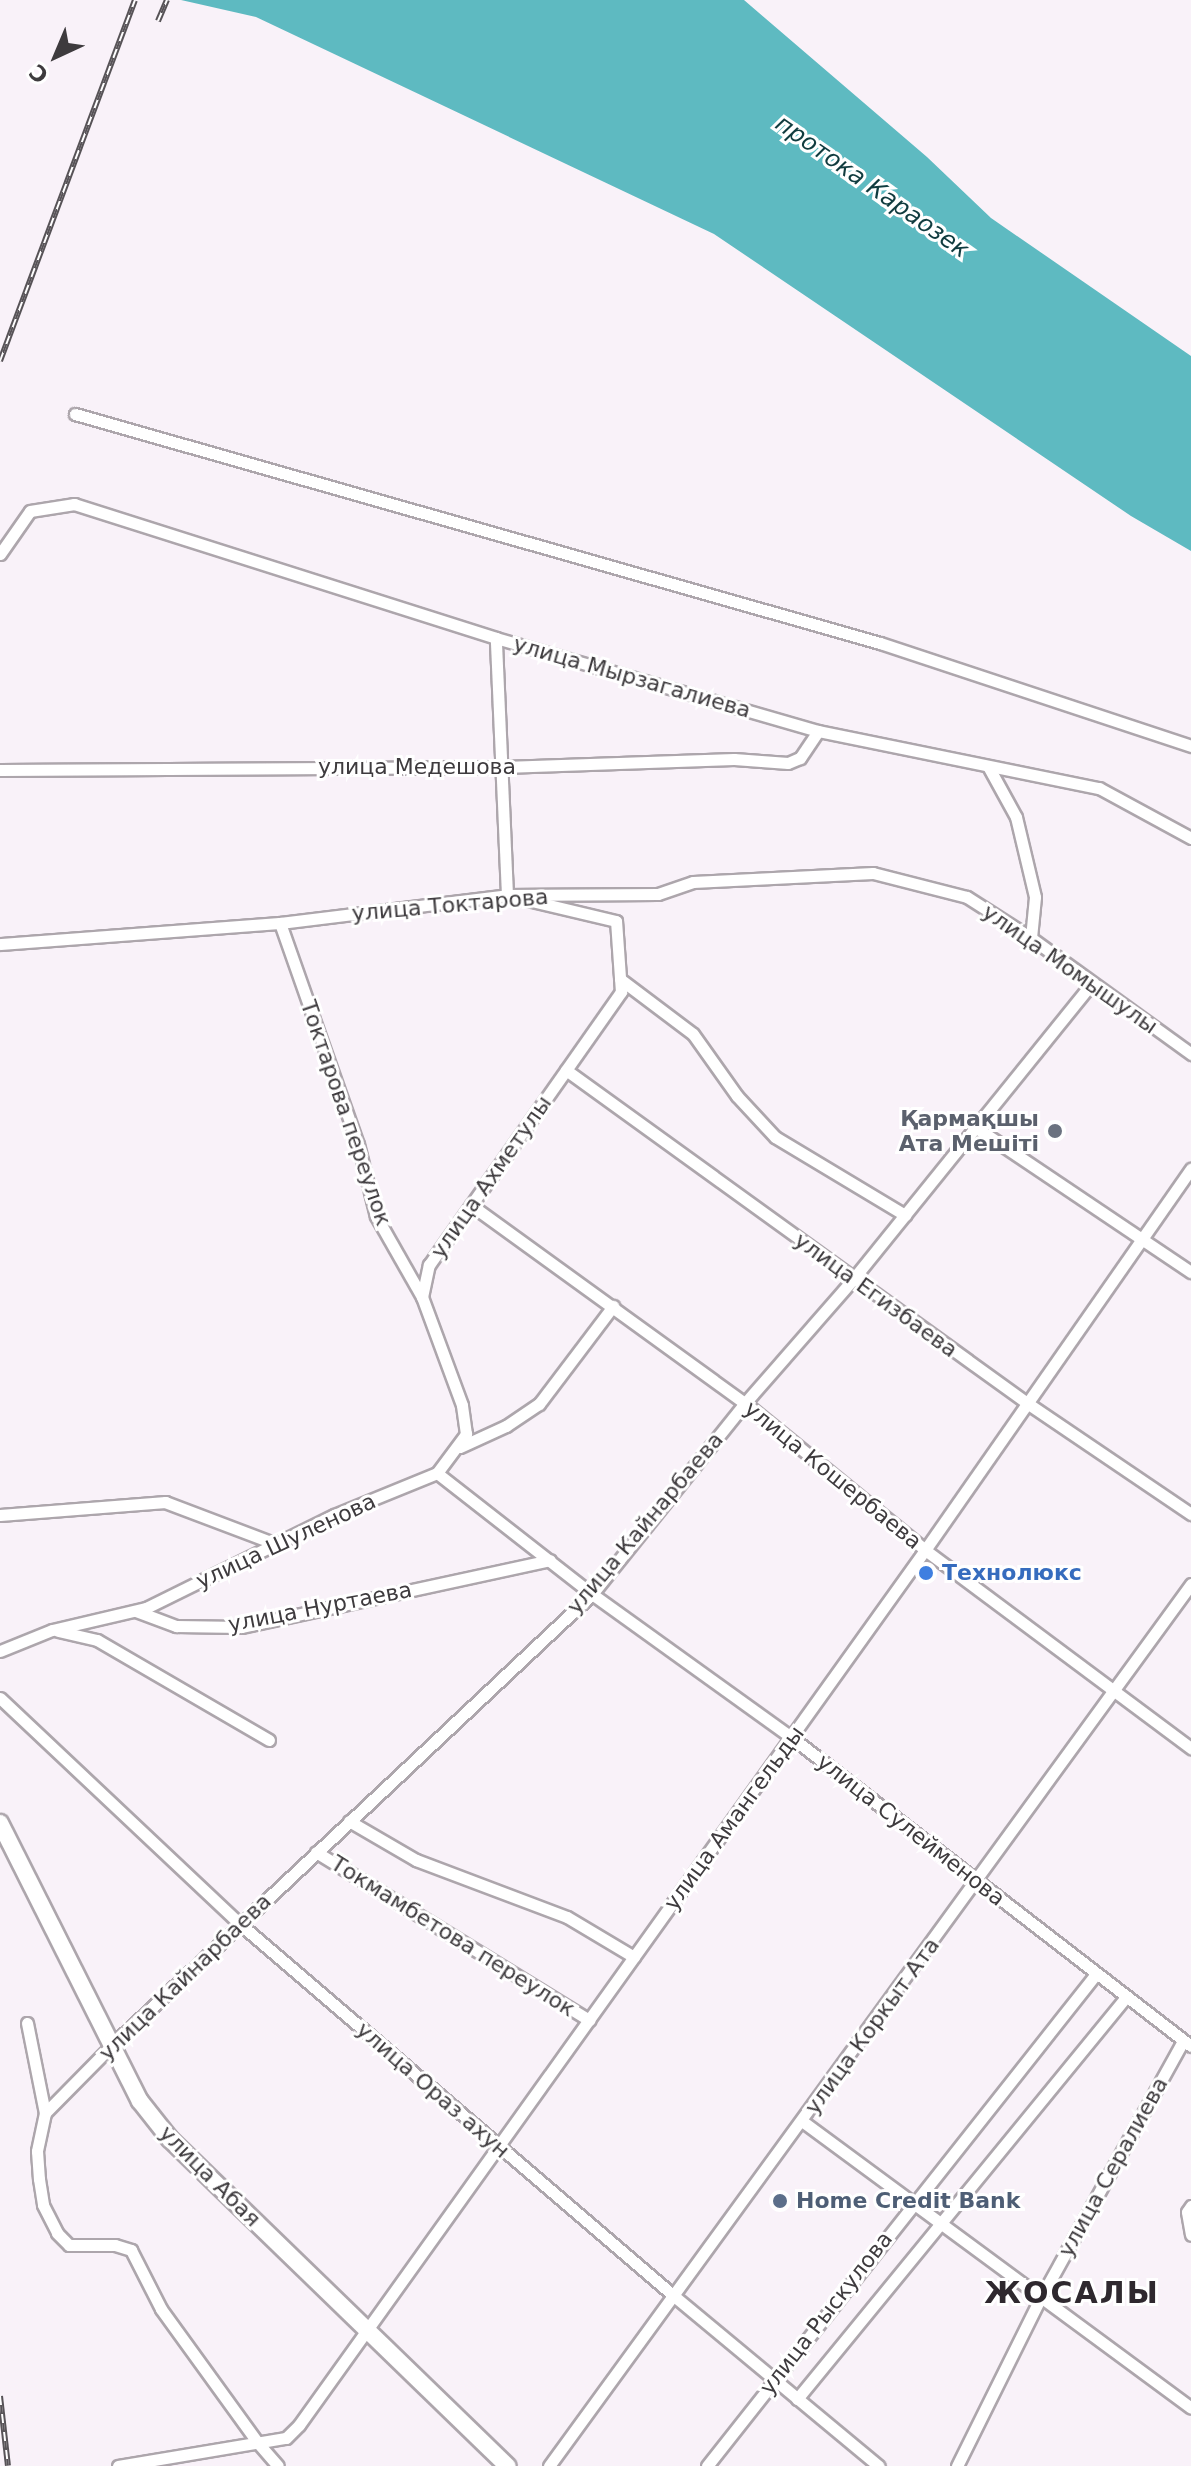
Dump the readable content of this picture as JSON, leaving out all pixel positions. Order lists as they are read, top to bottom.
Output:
{
  "streets": {
    "street": [
      "улица Мырзагалиева",
      "улица Медешова",
      "улица Токтарова",
      "улица Момышулы",
      "Токтарова переулок",
      "улица Ахметулы",
      "улица Егизбаева",
      "улица Кошербаева",
      "улица Кайнарбаева",
      "улица Шуленова",
      "улица Нуртаева",
      "улица Амангельды",
      "улица Сулейменова",
      "Токмамбетова переулок",
      "улица Коркыт Ата",
      "улица Ораз ахун",
      "улица Сералиева",
      "улица Абая",
      "улица Рыскулова"
    ]
  },
  "crossings": [
    ["улица Мырзагалиева", "улица Медешова"],
    ["улица Токтарова", "улица Момышулы"],
    ["улица Токтарова", "Токтарова переулок"],
    ["улица Токтарова", "улица Ахметулы"],
    ["улица Момышулы", "улица Кайнарбаева"],
    ["Токтарова переулок", "улица Ахметулы"],
    ["улица Ахметулы", "улица Егизбаева"],
    ["улица Ахметулы", "улица Кошербаева"],
    ["улица Егизбаева", "улица Кайнарбаева"],
    ["улица Егизбаева", "улица Амангельды"],
    ["улица Кошербаева", "улица Кайнарбаева"],
    ["улица Кошербаева", "улица Амангельды"],
    ["улица Кошербаева", "улица Коркыт Ата"],
    ["улица Кайнарбаева", "улица Сулейменова"],
    ["улица Кайнарбаева", "Токмамбетова переулок"],
    ["улица Кайнарбаева", "улица Ораз ахун"],
    ["улица Кайнарбаева", "улица Абая"],
    ["улица Шуленова", "улица Нуртаева"],
    ["улица Шуленова", "улица Сулейменова"],
    ["улица Нуртаева", "улица Сулейменова"],
    ["улица Амангельды", "улица Сулейменова"],
    ["улица Амангельды", "Токмамбетова переулок"],
    ["улица Амангельды", "улица Ораз ахун"],
    ["улица Амангельды", "улица Абая"],
    ["улица Сулейменова", "улица Коркыт Ата"],
    ["улица Сулейменова", "улица Сералиева"],
    ["улица Сулейменова", "улица Рыскулова"],
    ["улица Коркыт Ата", "улица Ораз ахун"],
    ["улица Ораз ахун", "улица Рыскулова"]
  ],
  "districts": ["ЖОСАЛЫ"],
  "water": ["протока Караозек"],
  "places": ["Қармақшы Ата Мешіті", "Технолюкс", "Home Credit Bank"],
  "north": "bottom left"
}
